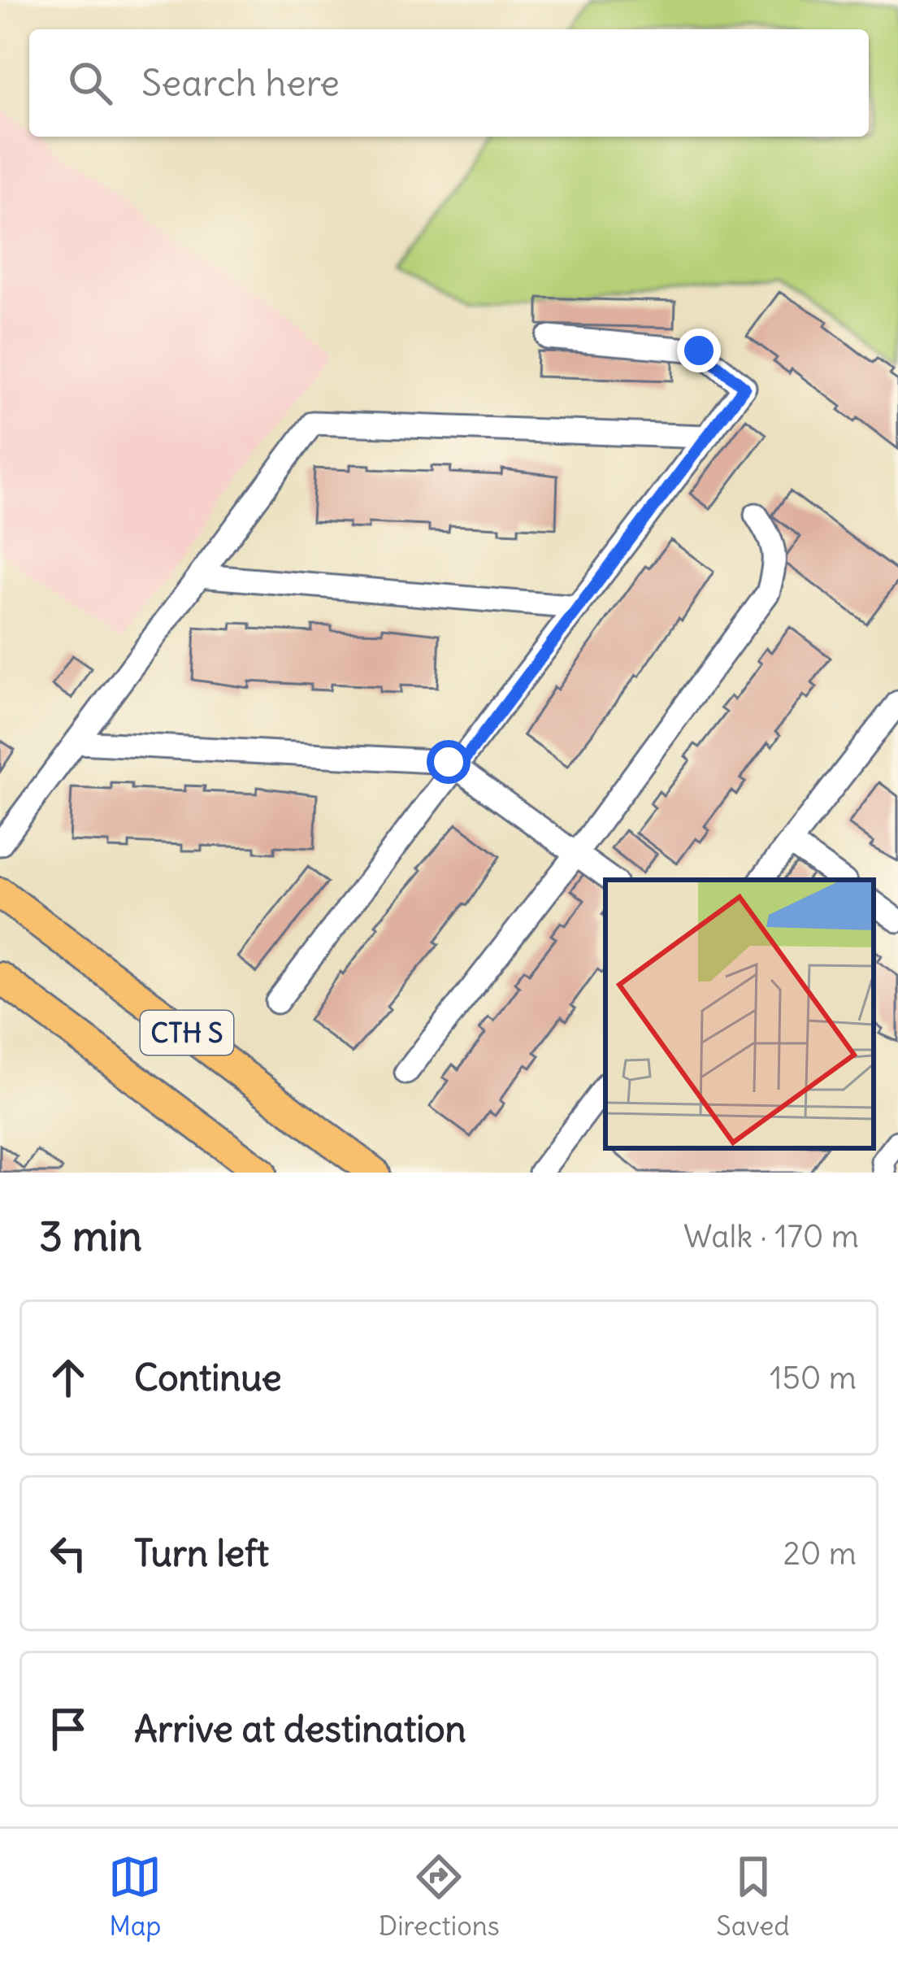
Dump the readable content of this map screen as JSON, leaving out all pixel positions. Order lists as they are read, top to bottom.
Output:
{
  "streets": {
    "main road": ["CTH S"]
  },
  "page": {
    "search": "Search here",
    "heading": ["3 min", "Walk · 170 m"],
    "list": [
      ["Continue", "150 m"],
      ["Turn left", "20 m"],
      "Arrive at destination"
    ],
    "nav": ["Map", "Directions", "Saved"]
  }
}
